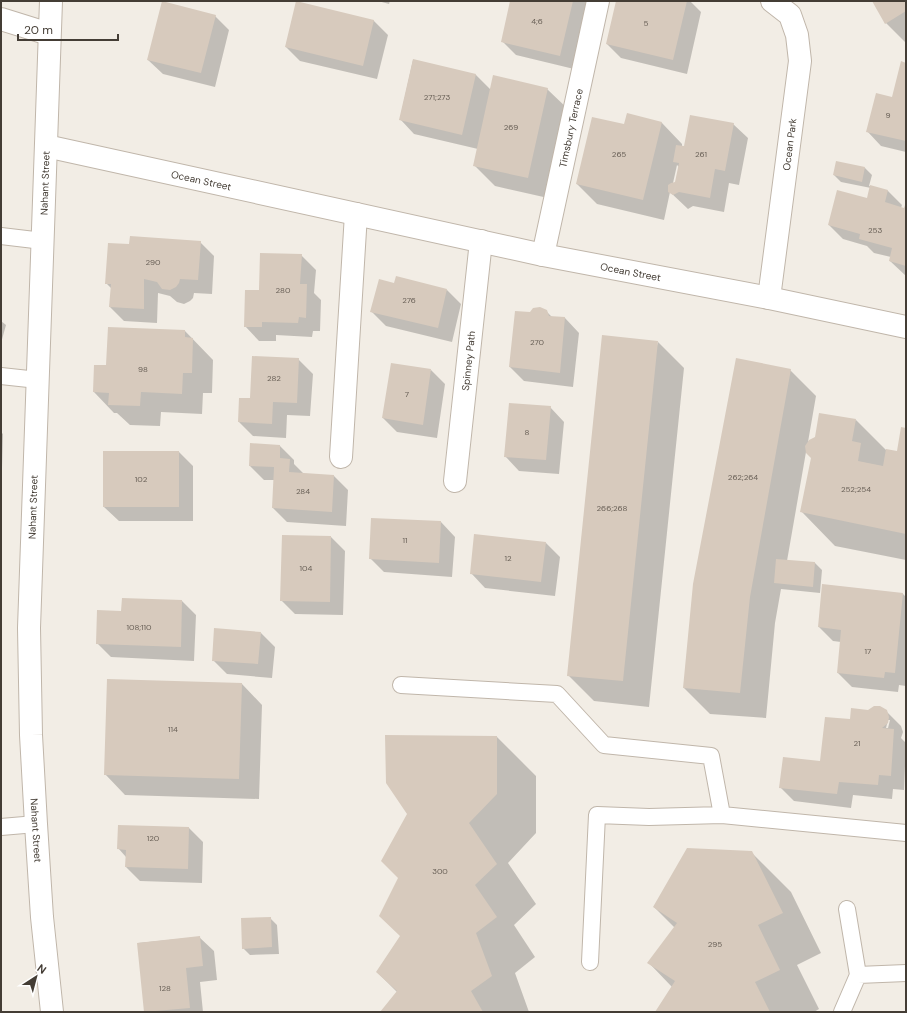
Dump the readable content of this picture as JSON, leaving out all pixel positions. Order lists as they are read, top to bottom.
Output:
{
  "streets": {
    "street": [
      "Timsbury Terrace",
      "Ocean Park",
      "Ocean Street",
      "Nahant Street",
      "Spinney Path"
    ]
  },
  "crossings": [
    ["Timsbury Terrace", "Ocean Street"],
    ["Ocean Park", "Ocean Street"],
    ["Ocean Street", "Nahant Street"],
    ["Ocean Street", "Spinney Path"]
  ],
  "house_numbers": [
    "4;6",
    "5",
    "271;273",
    "9",
    "269",
    "265",
    "261",
    "253",
    "290",
    "280",
    "276",
    "270",
    "98",
    "282",
    "7",
    "8",
    "262;264",
    "102",
    "252;254",
    "284",
    "266;268",
    "11",
    "12",
    "104",
    "108;110",
    "17",
    "114",
    "21",
    "120",
    "300",
    "295",
    "128"
  ],
  "scale_bar": "20 m",
  "north": "top right"
}
